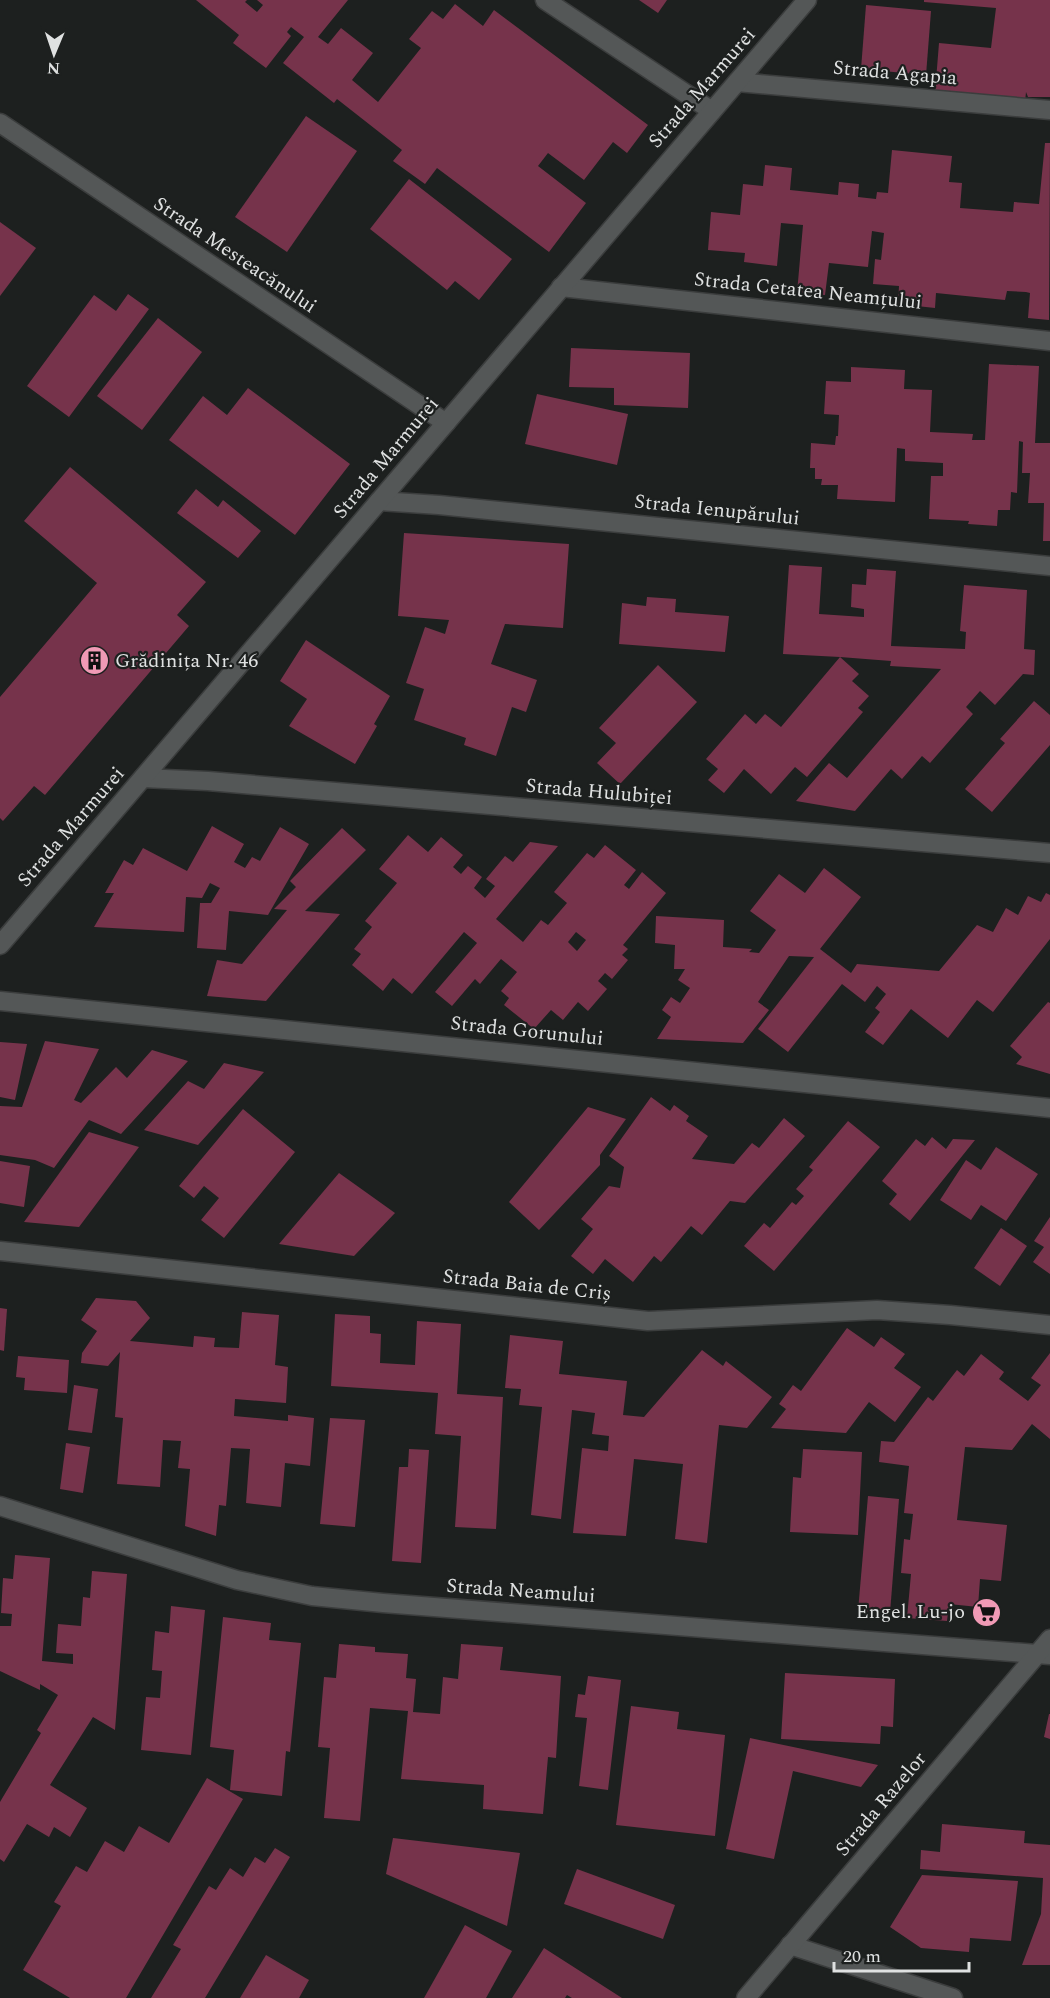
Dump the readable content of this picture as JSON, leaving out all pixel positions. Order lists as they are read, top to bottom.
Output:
{
  "streets": {
    "street": [
      "Strada Agapia",
      "Strada Marmurei",
      "Strada Mesteacănului",
      "Strada Cetatea Neamțului",
      "Strada Ienupărului",
      "Strada Hulubiței",
      "Strada Gorunului",
      "Strada Baia de Criș",
      "Strada Neamului",
      "Strada Razelor"
    ]
  },
  "crossings": [
    ["Strada Agapia", "Strada Marmurei"],
    ["Strada Marmurei", "Strada Mesteacănului"],
    ["Strada Marmurei", "Strada Cetatea Neamțului"],
    ["Strada Marmurei", "Strada Ienupărului"],
    ["Strada Marmurei", "Strada Hulubiței"],
    ["Strada Neamului", "Strada Razelor"]
  ],
  "places": {
    "building": ["Grădinița Nr. 46"],
    "supermarket": ["Engel. Lu-jo"]
  },
  "scale_bar": "20 m",
  "north": "bottom"
}
